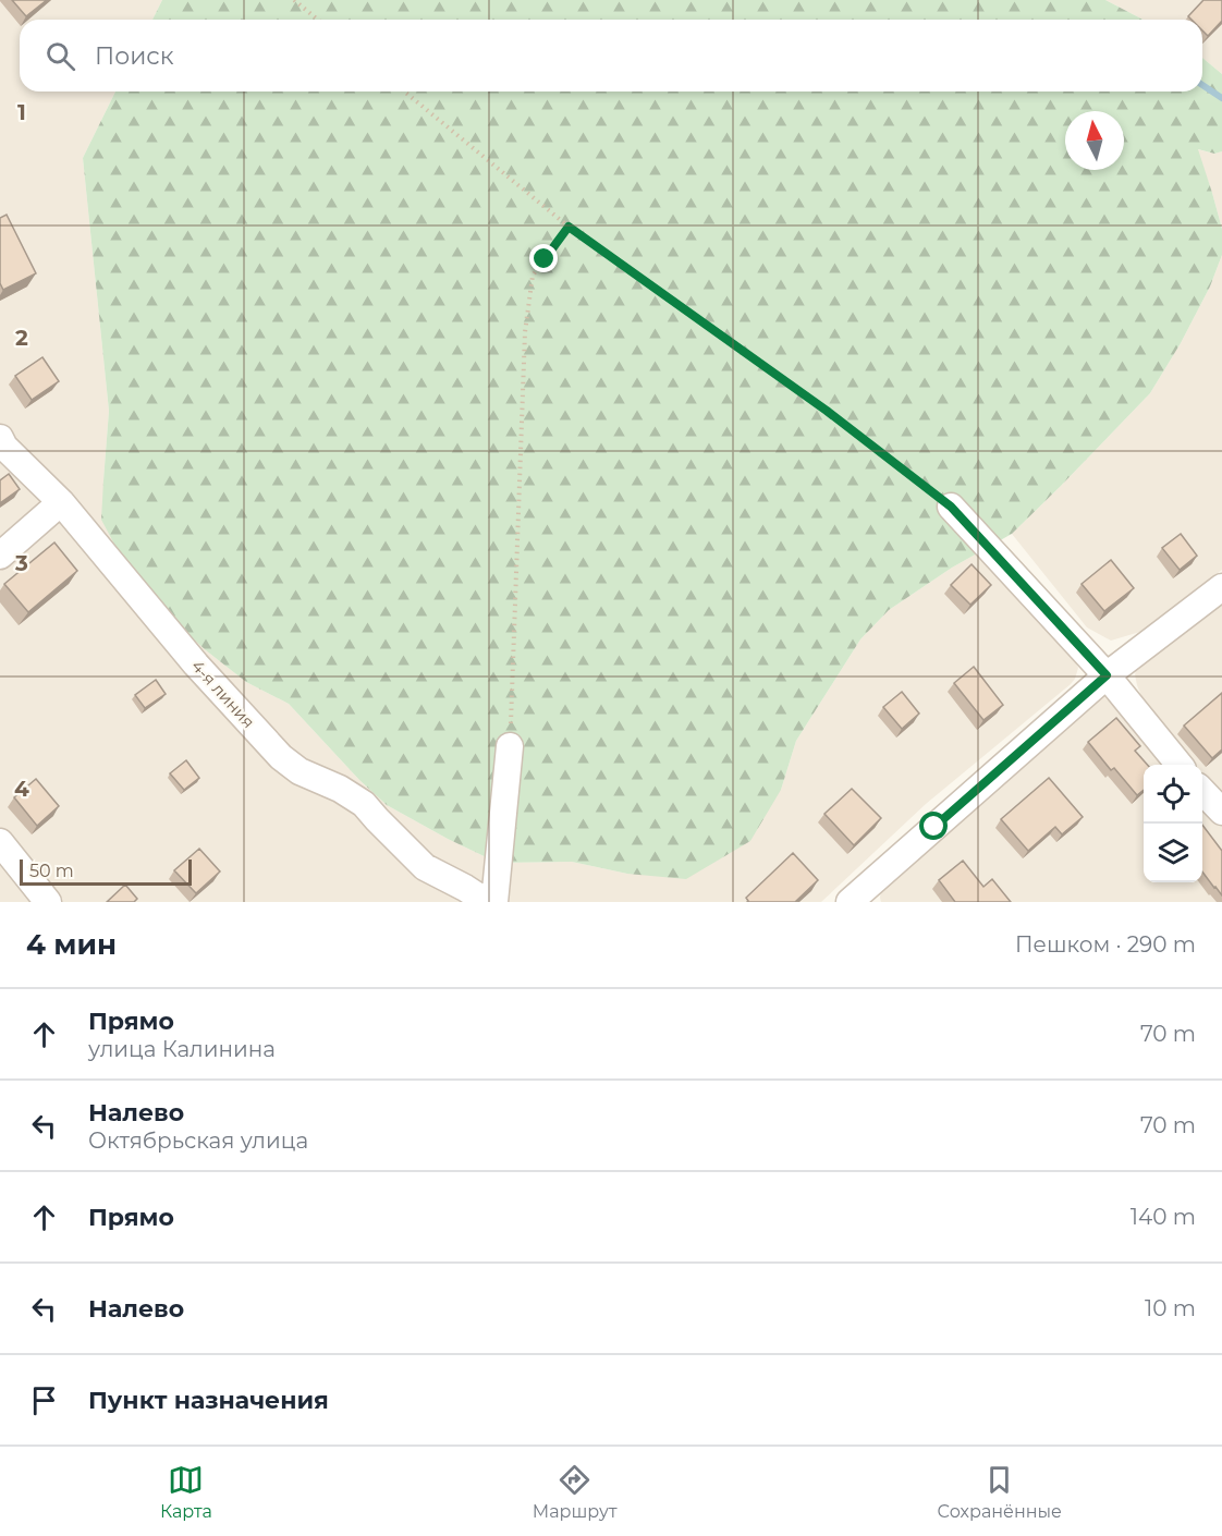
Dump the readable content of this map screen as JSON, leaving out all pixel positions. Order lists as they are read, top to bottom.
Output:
{
  "streets": {
    "street": ["4-я линия"]
  },
  "scale_bar": "50 m",
  "north": "top",
  "page": {
    "search": "Поиск",
    "scale": "50 m",
    "heading": ["4 мин", "Пешком · 290 m"],
    "list": [
      ["Прямо", "улица Калинина", "70 m"],
      ["Налево", "Октябрьская улица", "70 m"],
      ["Прямо", "140 m"],
      ["Налево", "10 m"],
      "Пункт назначения"
    ],
    "nav": ["Карта", "Маршрут", "Сохранённые"]
  },
  "grid": {
    "rows": [
      "1",
      "2",
      "3",
      "4"
    ]
  }
}
